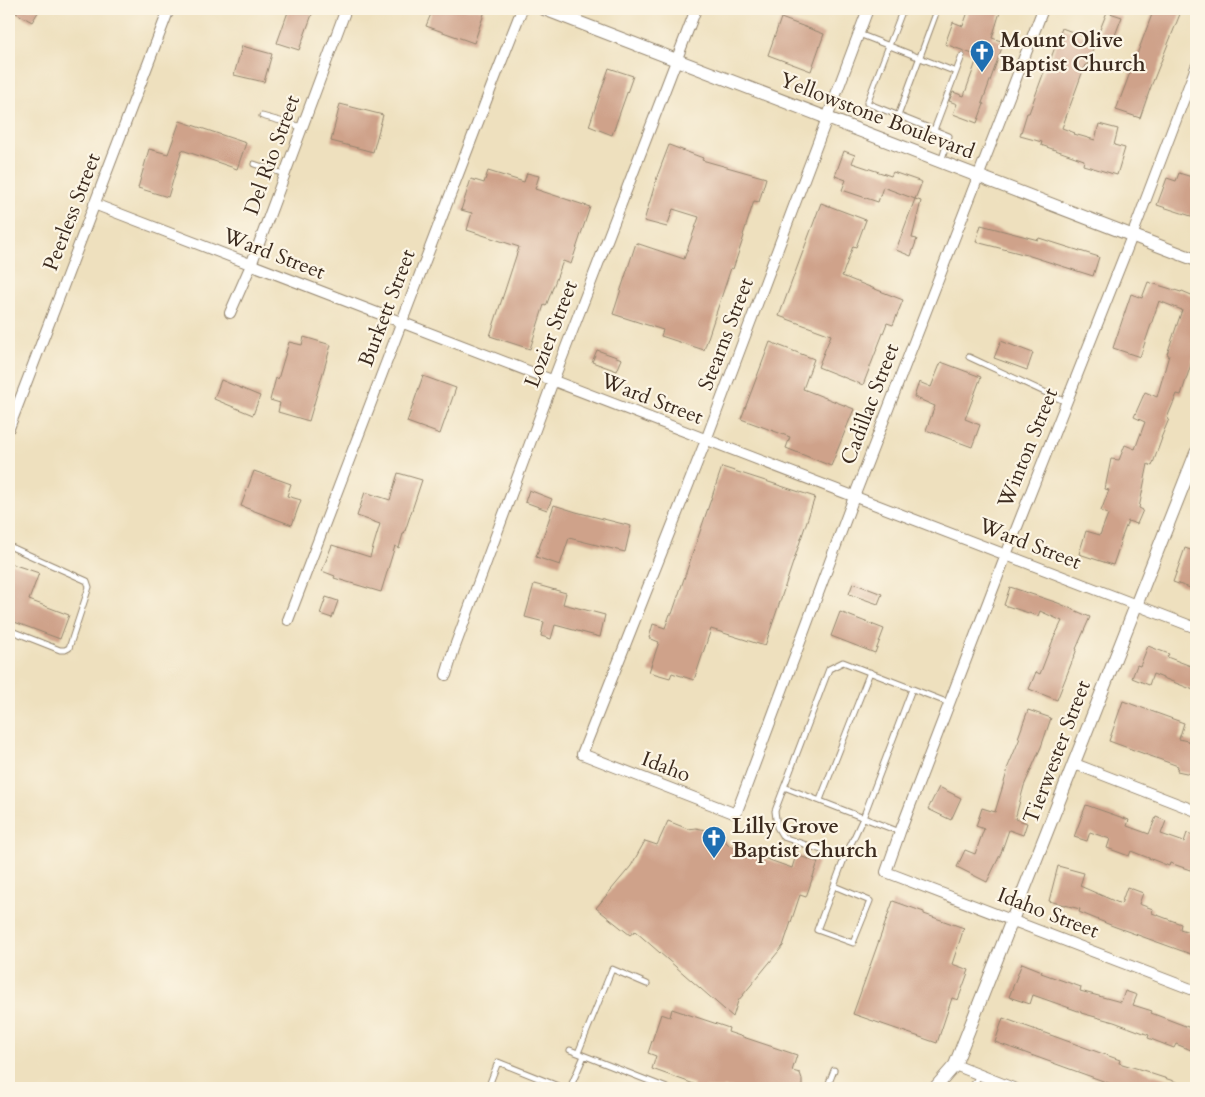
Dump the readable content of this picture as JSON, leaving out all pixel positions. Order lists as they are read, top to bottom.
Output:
{
  "streets": {
    "street": [
      "Yellowstone Boulevard",
      "Del Rio Street",
      "Peerless Street",
      "Ward Street",
      "Burkett Street",
      "Lozier Street",
      "Stearns Street",
      "Cadillac Street",
      "Winton Street",
      "Tierwester Street",
      "Idaho",
      "Idaho Street"
    ]
  },
  "crossings": [
    ["Yellowstone Boulevard", "Lozier Street"],
    ["Yellowstone Boulevard", "Stearns Street"],
    ["Yellowstone Boulevard", "Cadillac Street"],
    ["Yellowstone Boulevard", "Winton Street"],
    ["Del Rio Street", "Ward Street"],
    ["Peerless Street", "Ward Street"],
    ["Ward Street", "Burkett Street"],
    ["Ward Street", "Lozier Street"],
    ["Ward Street", "Stearns Street"],
    ["Ward Street", "Cadillac Street"],
    ["Ward Street", "Winton Street"],
    ["Ward Street", "Tierwester Street"],
    ["Stearns Street", "Idaho"],
    ["Cadillac Street", "Idaho"],
    ["Winton Street", "Idaho Street"],
    ["Tierwester Street", "Idaho Street"]
  ],
  "places": {
    "church": ["Mount Olive Baptist Church", "Lilly Grove Baptist Church"]
  }
}
